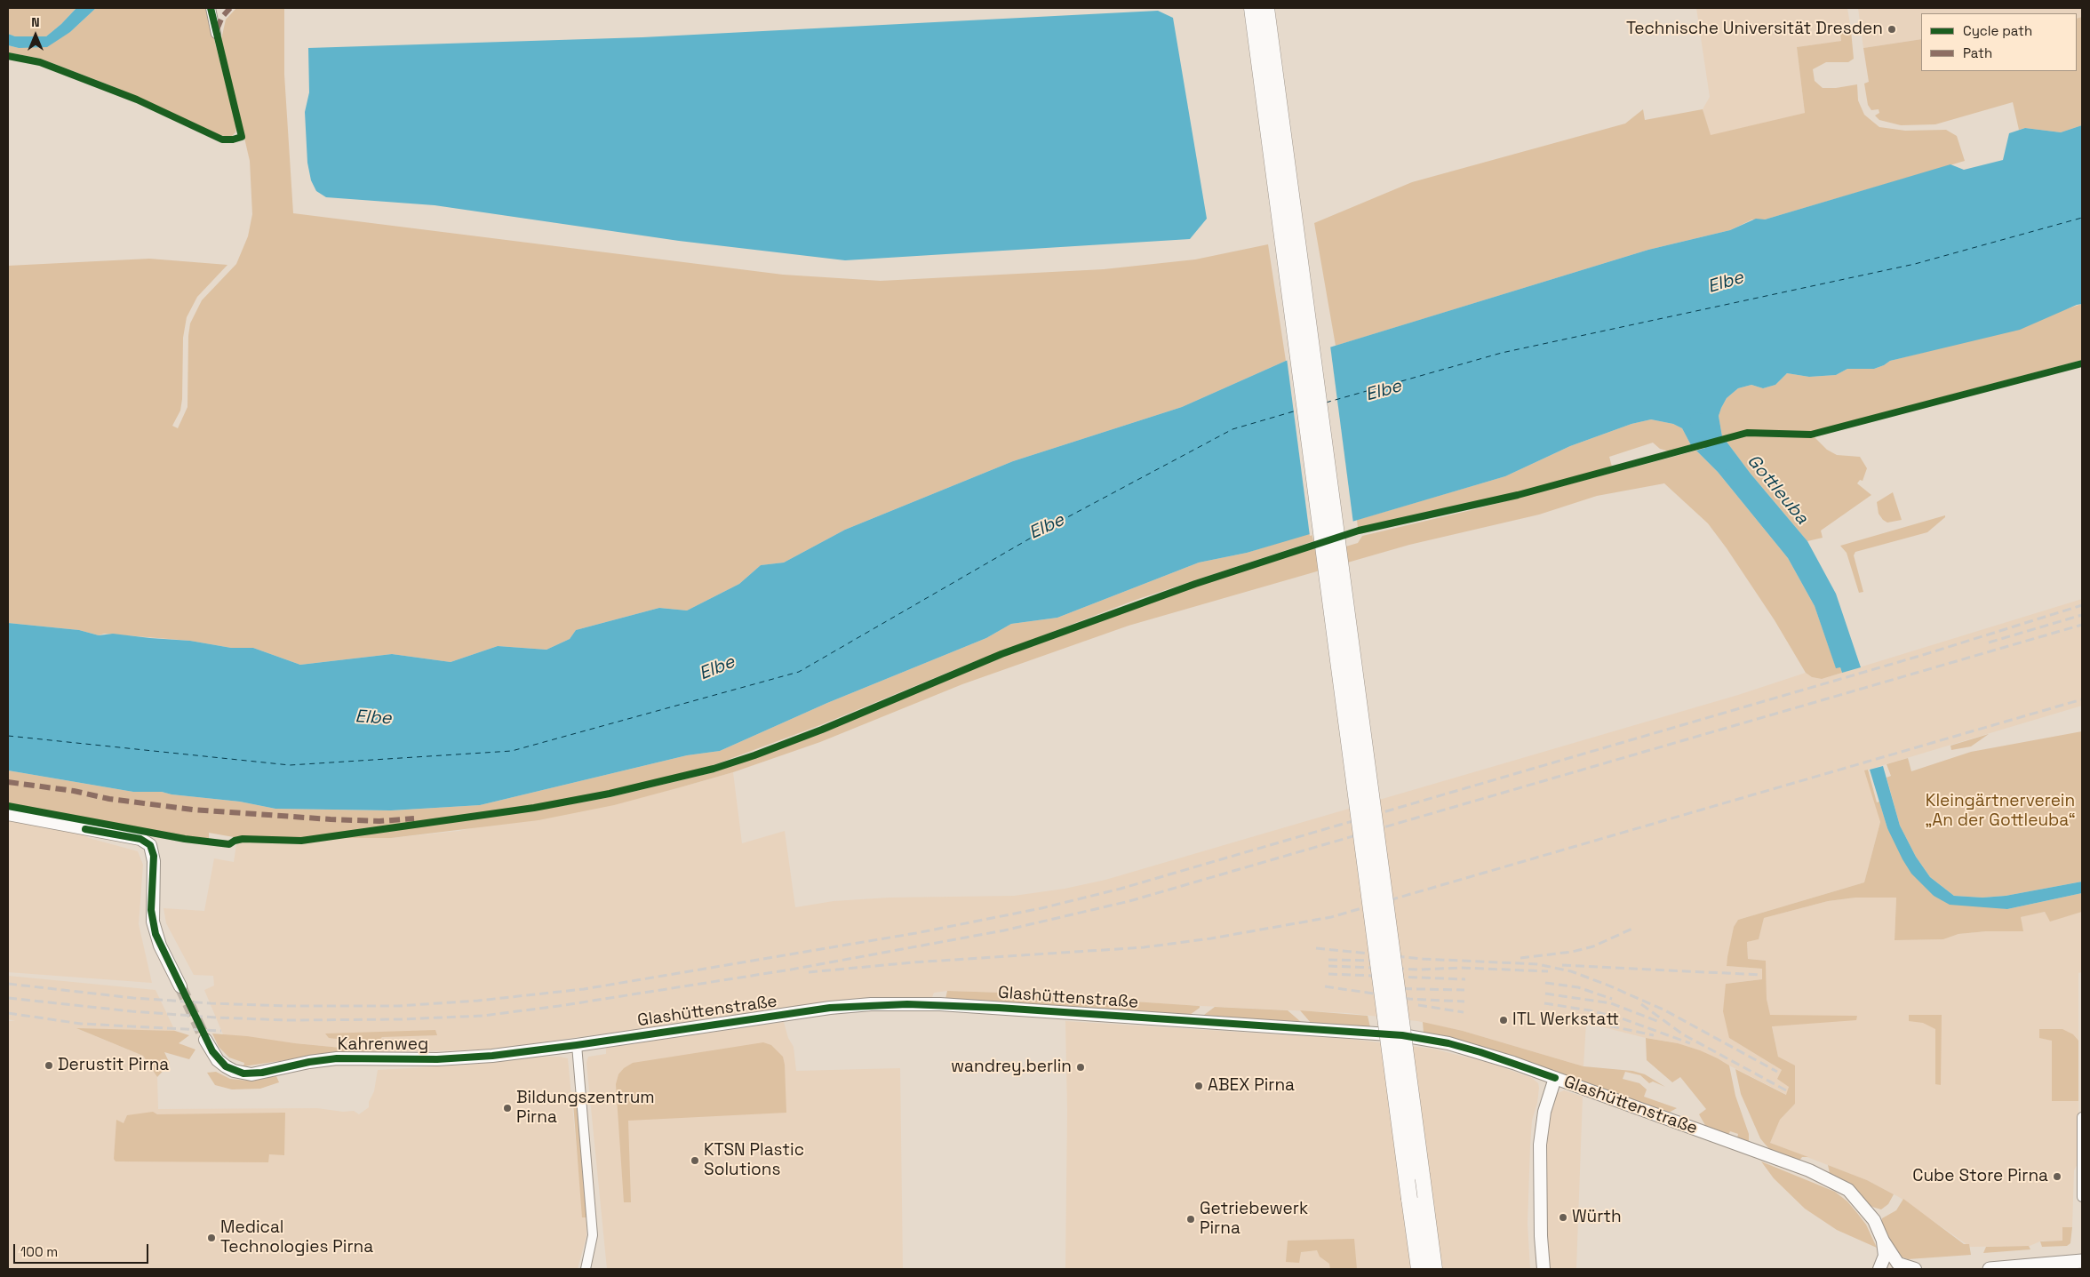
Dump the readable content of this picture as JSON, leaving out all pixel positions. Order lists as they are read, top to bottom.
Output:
{
  "streets": {
    "street": ["Glashüttenstraße", "Kahrenweg"]
  },
  "crossings": [
    ["Glashüttenstraße", "Kahrenweg"]
  ],
  "water": ["Elbe", "Gottleuba"],
  "parks": ["Kleingärtnerverein „An der Gottleuba“"],
  "places": [
    "Technische Universität Dresden",
    "ITL Werkstatt",
    "Derustit Pirna",
    "wandrey.berlin",
    "ABEX Pirna",
    "Bildungszentrum Pirna",
    "KTSN Plastic Solutions",
    "Cube Store Pirna",
    "Würth",
    "Getriebewerk Pirna",
    "Medical Technologies Pirna"
  ],
  "legend": ["Cycle path", "Path"],
  "scale_bar": "100 m",
  "north": "top"
}
